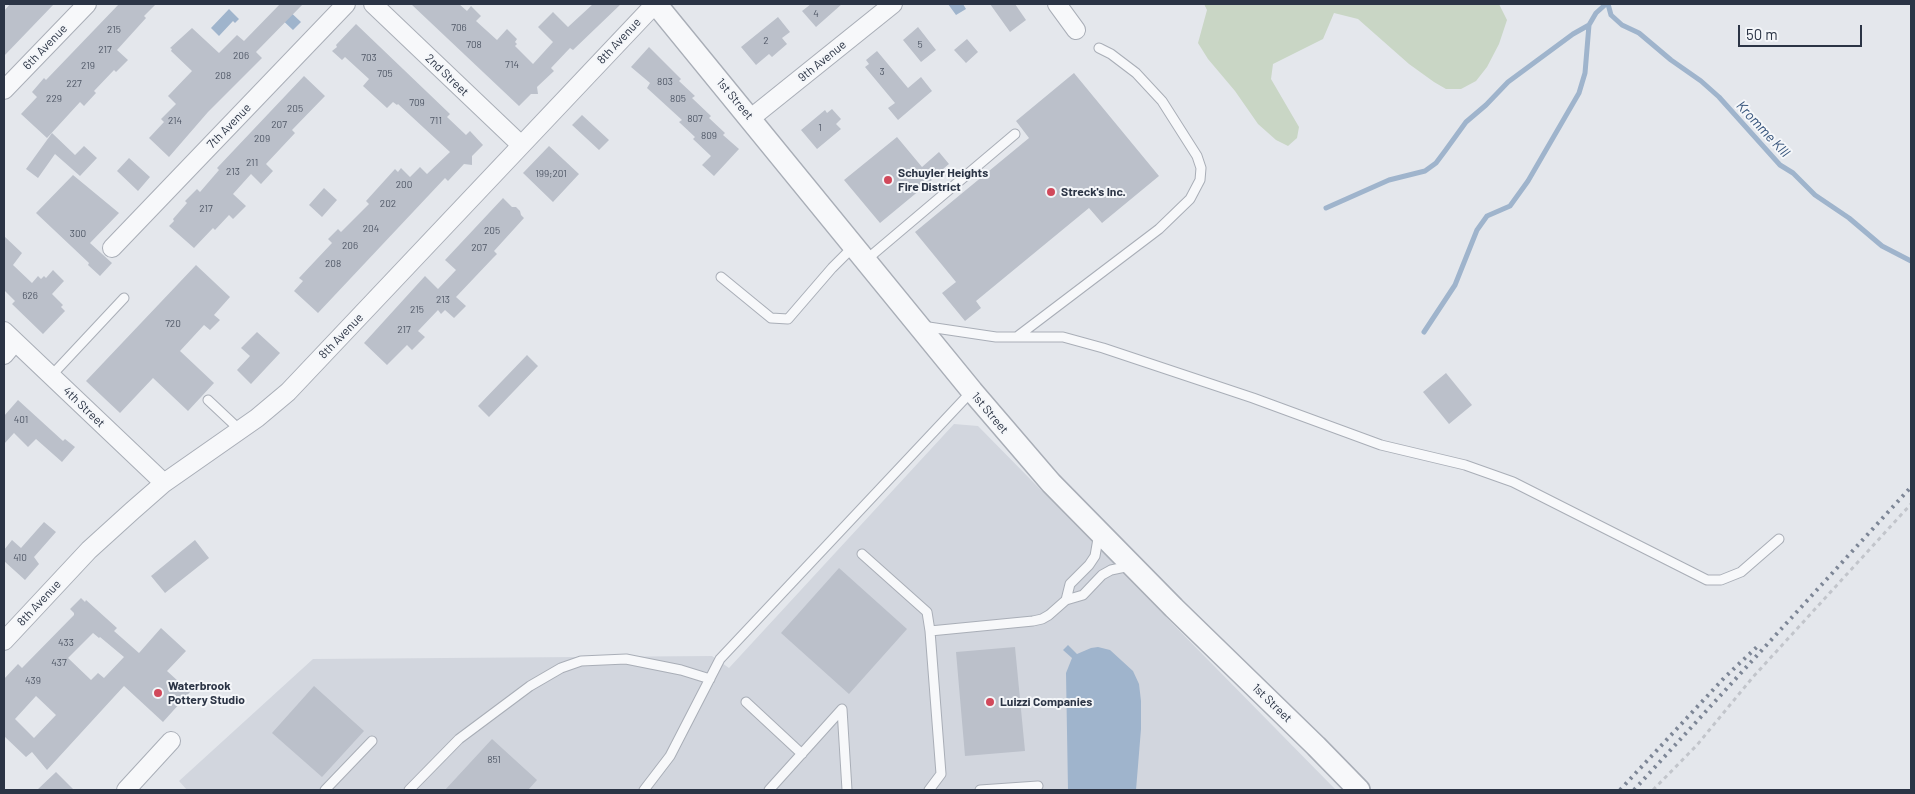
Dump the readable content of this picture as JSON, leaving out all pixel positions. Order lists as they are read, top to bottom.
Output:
{
  "streets": {
    "street": [
      "8th Avenue",
      "6th Avenue",
      "9th Avenue",
      "2nd Street",
      "1st Street",
      "7th Avenue",
      "4th Street"
    ]
  },
  "crossings": [
    ["8th Avenue", "2nd Street"],
    ["8th Avenue", "1st Street"],
    ["8th Avenue", "4th Street"],
    ["9th Avenue", "1st Street"]
  ],
  "water": ["Kromme KIll"],
  "places": [
    "Schuyler Heights Fire District",
    "Streck's Inc.",
    "Waterbrook Pottery Studio",
    "Luizzi Companies"
  ],
  "house_numbers": [
    "4",
    "706",
    "215",
    "2",
    "708",
    "5",
    "217",
    "206",
    "703",
    "714",
    "219",
    "3",
    "705",
    "208",
    "803",
    "227",
    "229",
    "805",
    "709",
    "205",
    "807",
    "214",
    "711",
    "207",
    "1",
    "809",
    "209",
    "211",
    "213",
    "199;201",
    "200",
    "202",
    "217",
    "204",
    "205",
    "300",
    "206",
    "207",
    "208",
    "626",
    "213",
    "215",
    "720",
    "217",
    "401",
    "410",
    "433",
    "437",
    "439",
    "851"
  ],
  "scale_bar": "50 m"
}
